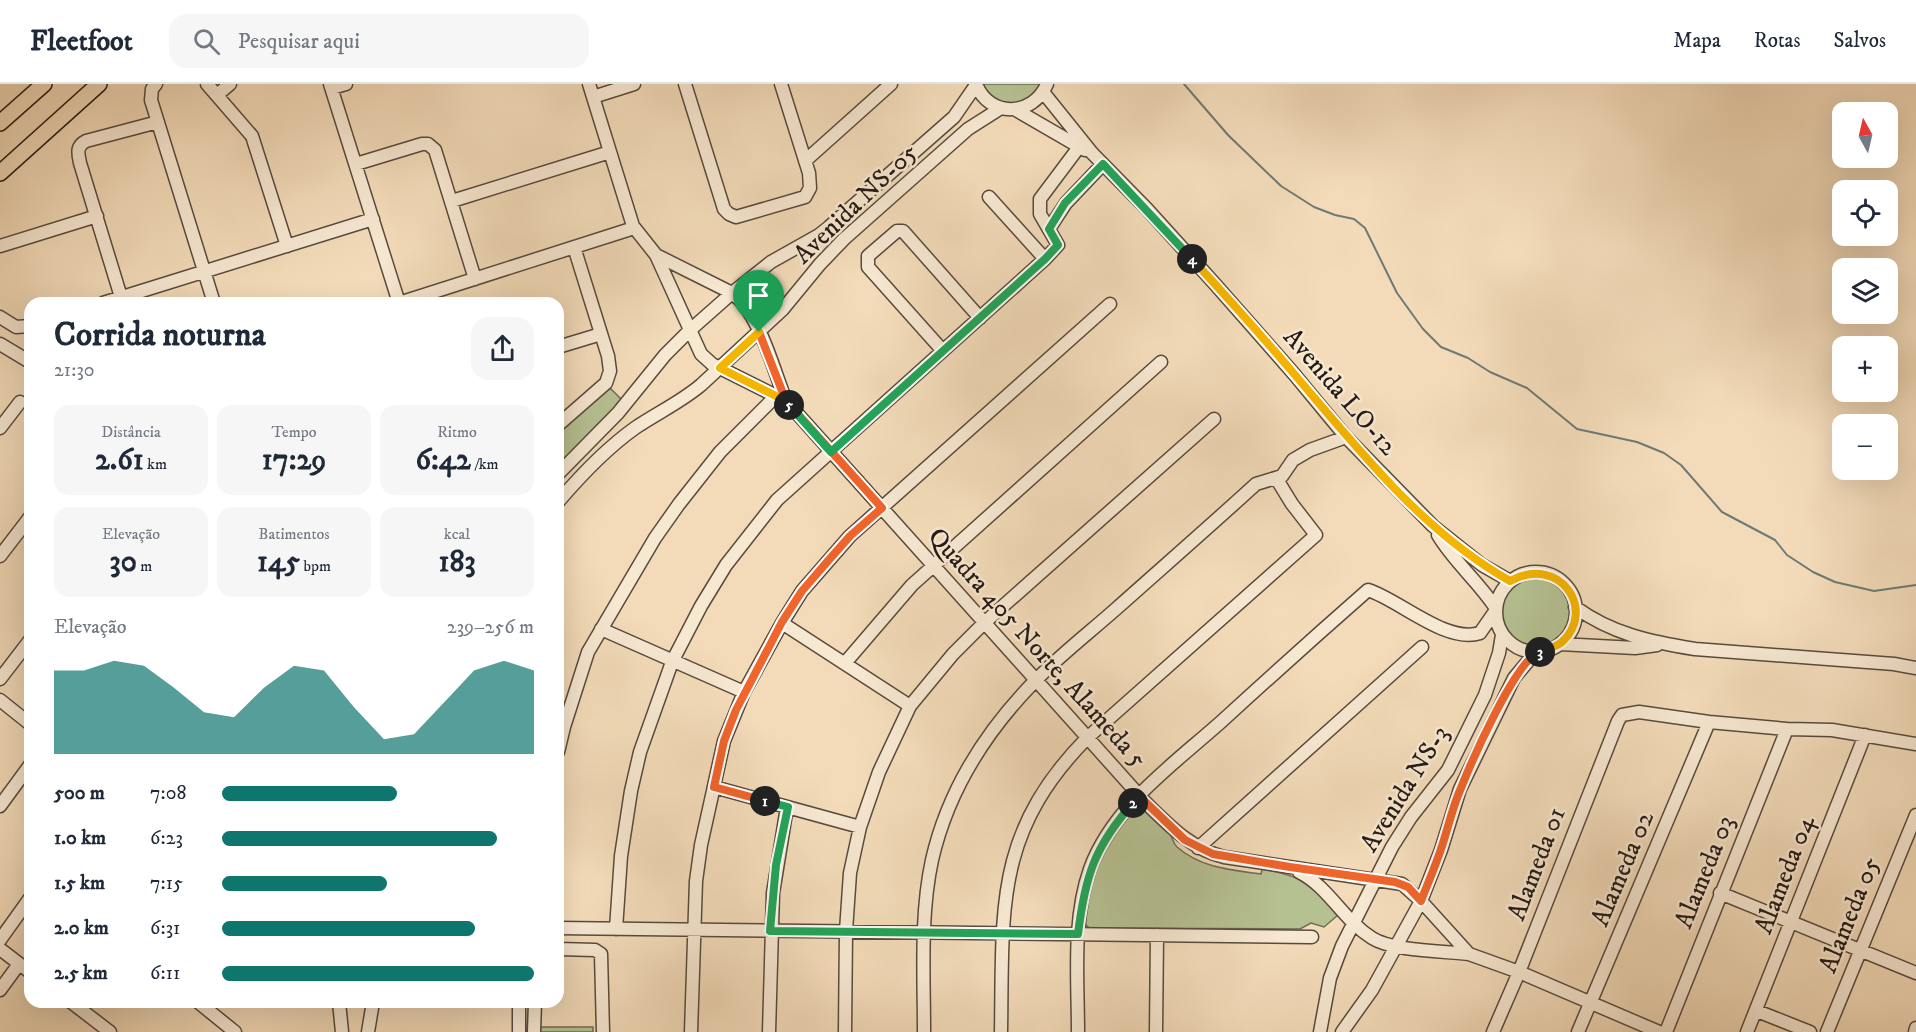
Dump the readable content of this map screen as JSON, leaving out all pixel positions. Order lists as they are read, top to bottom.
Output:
{
  "streets": {
    "street": [
      "Avenida NS-05",
      "Avenida LO-12",
      "Quadra 405 Norte, Alameda 5",
      "Avenida NS-3",
      "Alameda 01",
      "Alameda 02",
      "Alameda 03",
      "Alameda 04",
      "Alameda 05"
    ]
  },
  "crossings": [
    ["Avenida LO-12", "Avenida NS-3"],
    ["Quadra 405 Norte, Alameda 5", "Avenida NS-3"],
    ["Alameda 01", "Alameda 02"]
  ],
  "north": "top",
  "page": {
    "header": "Fleetfoot",
    "search": "Pesquisar aqui",
    "nav": ["Mapa", "Rotas", "Salvos"],
    "map_buttons": ["+", "−"],
    "pins": [
      "4",
      "5",
      "3",
      "1",
      "2"
    ],
    "heading": ["Corrida noturna", "21:30"],
    "stats": [
      ["Distância", "2.61 km"],
      ["Tempo", "17:29"],
      ["Ritmo", "6:42 /km"],
      ["Elevação", "30 m"],
      ["Batimentos", "145 bpm"],
      ["kcal", "183"]
    ],
    "chart": ["Elevação", "239–256 m"],
    "list": [
      {
        "name": "500 m",
        "note": "7:08"
      },
      {
        "name": "1.0 km",
        "note": "6:23"
      },
      {
        "name": "1.5 km",
        "note": "7:15"
      },
      {
        "name": "2.0 km",
        "note": "6:31"
      },
      {
        "name": "2.5 km",
        "note": "6:11"
      }
    ]
  }
}
